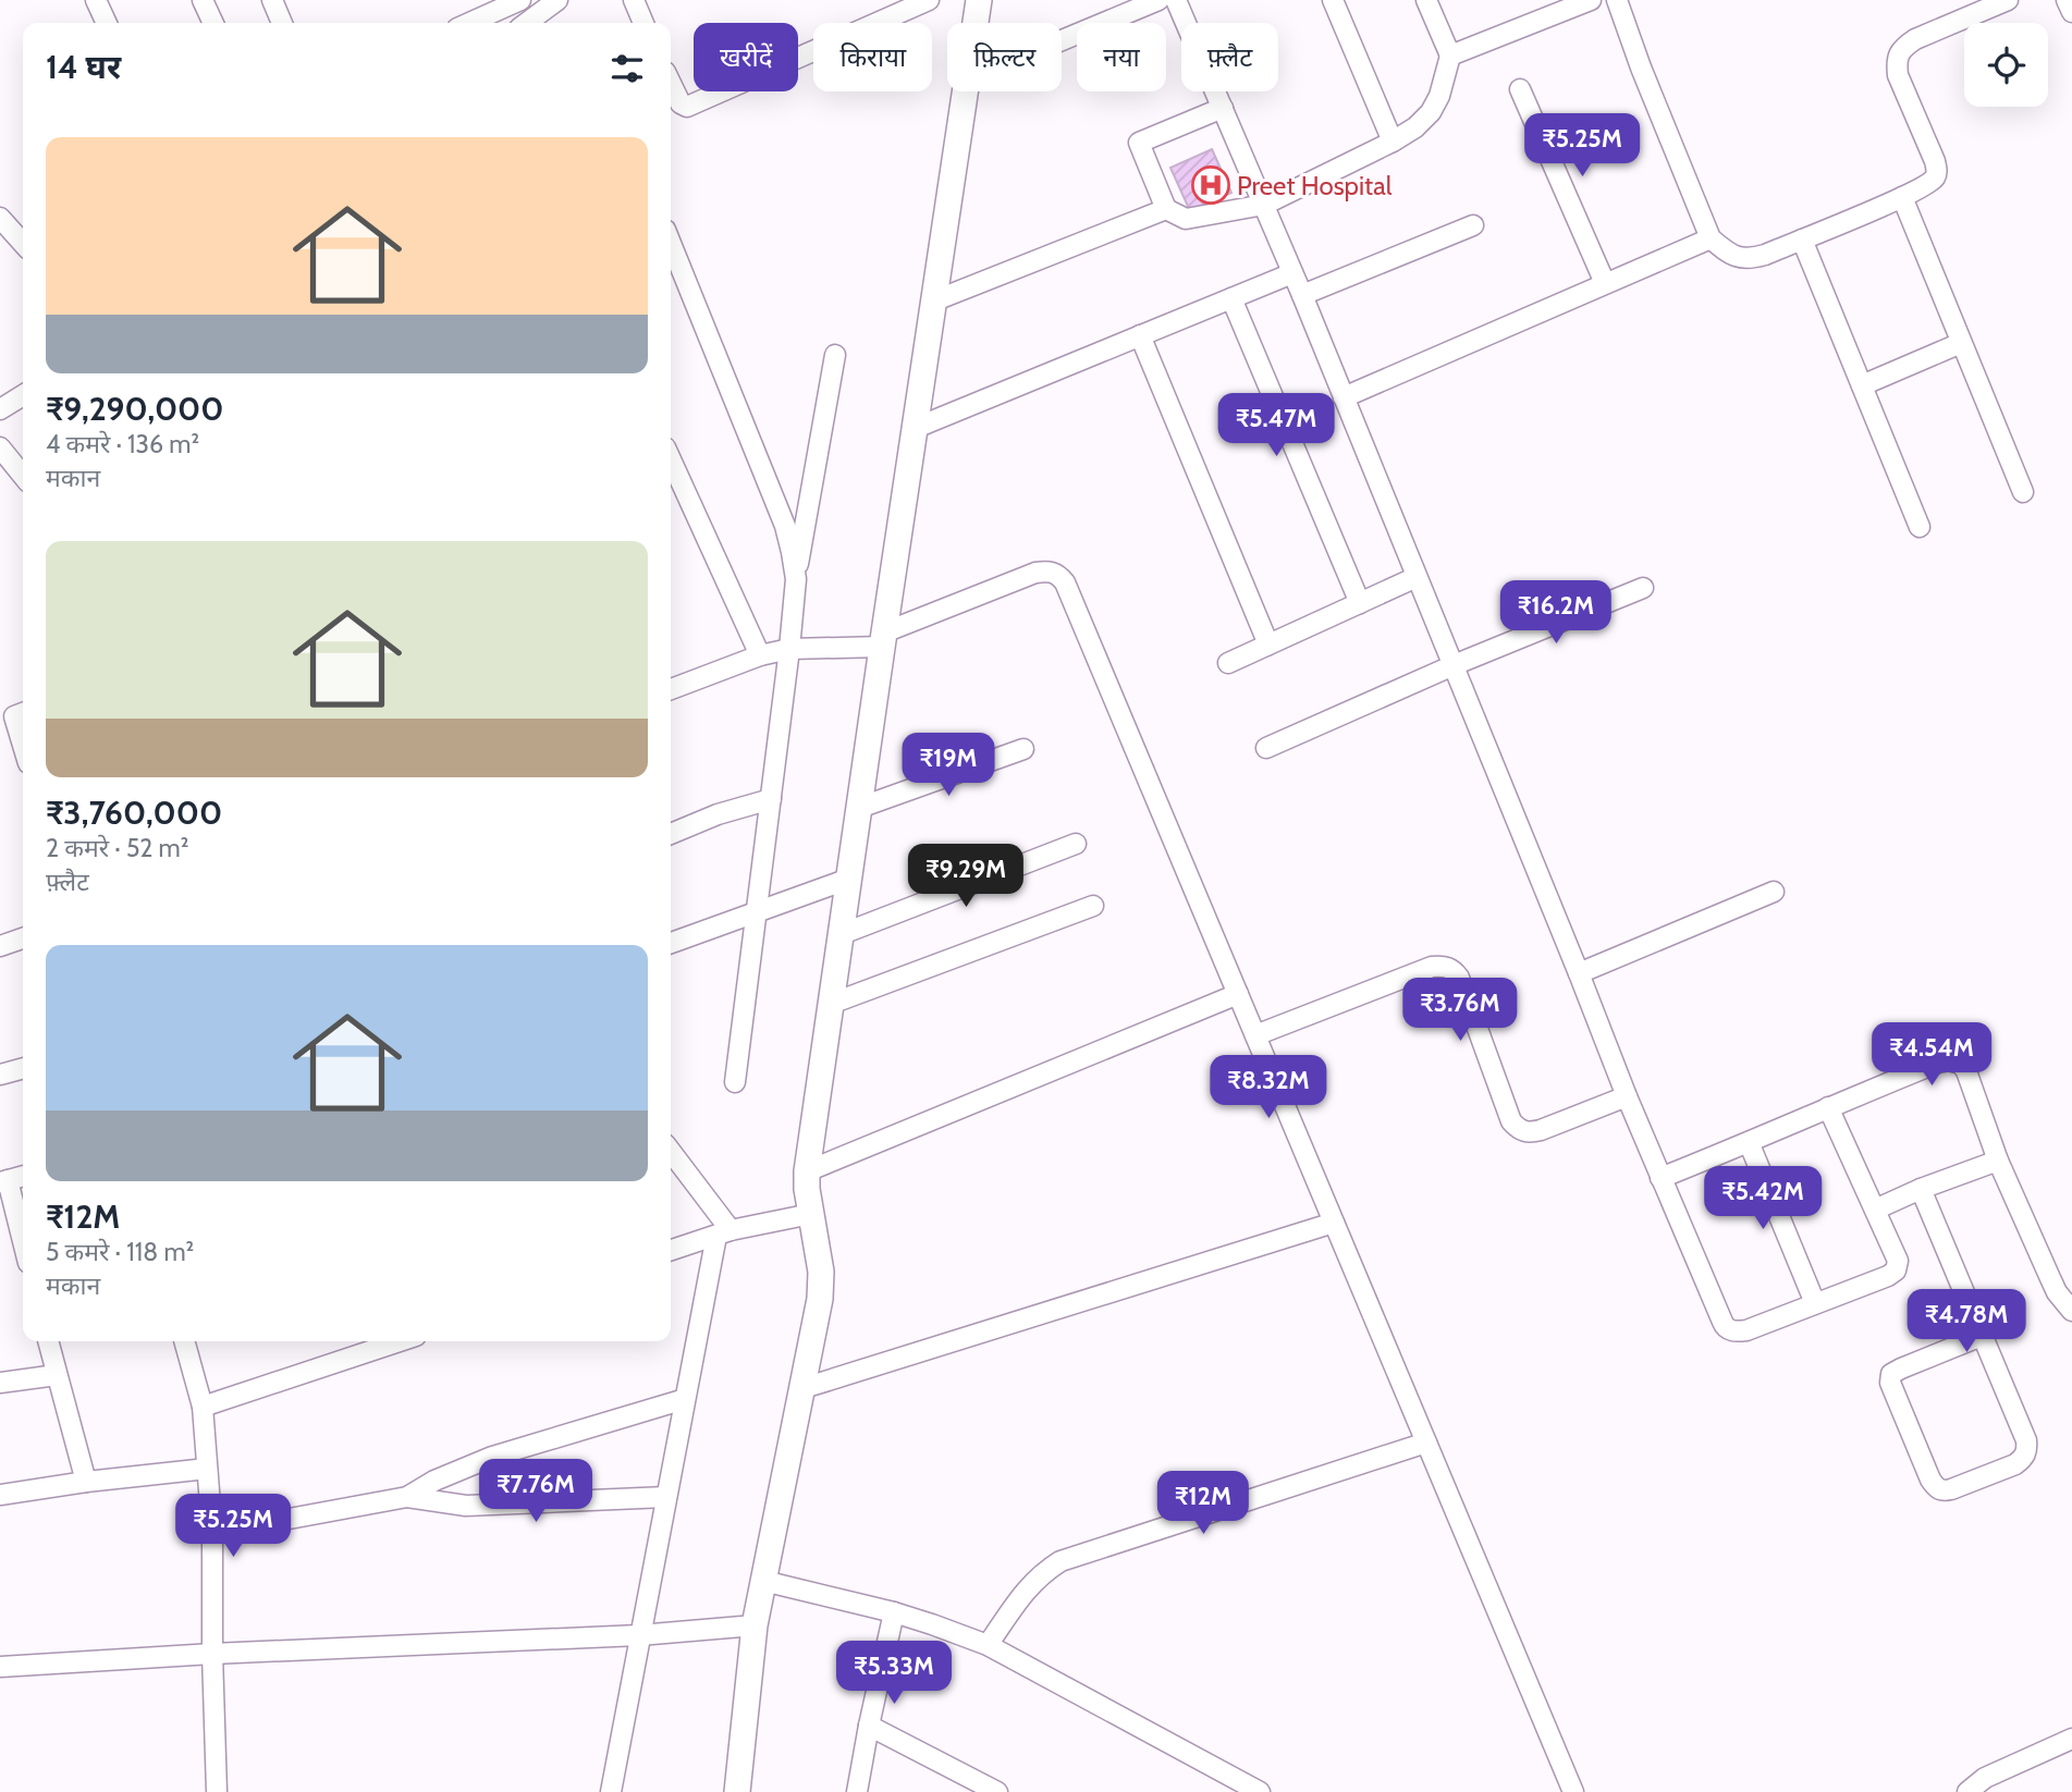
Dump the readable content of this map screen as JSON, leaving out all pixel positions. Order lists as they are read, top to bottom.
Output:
{
  "places": {
    "hospital": ["Preet Hospital"]
  },
  "page": {
    "chip": [
      "खरीदें",
      "किराया",
      "फ़िल्टर",
      "नया",
      "फ़्लैट"
    ],
    "heading": "14 घर",
    "price": [
      "₹5.25M",
      "₹5.47M",
      "₹16.2M",
      "₹19M",
      "₹9.29M",
      "₹3.76M",
      "₹4.54M",
      "₹8.32M",
      "₹5.42M",
      "₹4.78M",
      "₹7.76M",
      "₹12M",
      "₹5.25M",
      "₹5.33M"
    ],
    "list": [
      {
        "name": "₹9,290,000",
        "note": "4 कमरे · 136 m² · मकान"
      },
      {
        "name": "₹3,760,000",
        "note": "2 कमरे · 52 m² · फ़्लैट"
      },
      {
        "name": "₹12M",
        "note": "5 कमरे · 118 m² · मकान"
      }
    ]
  }
}
